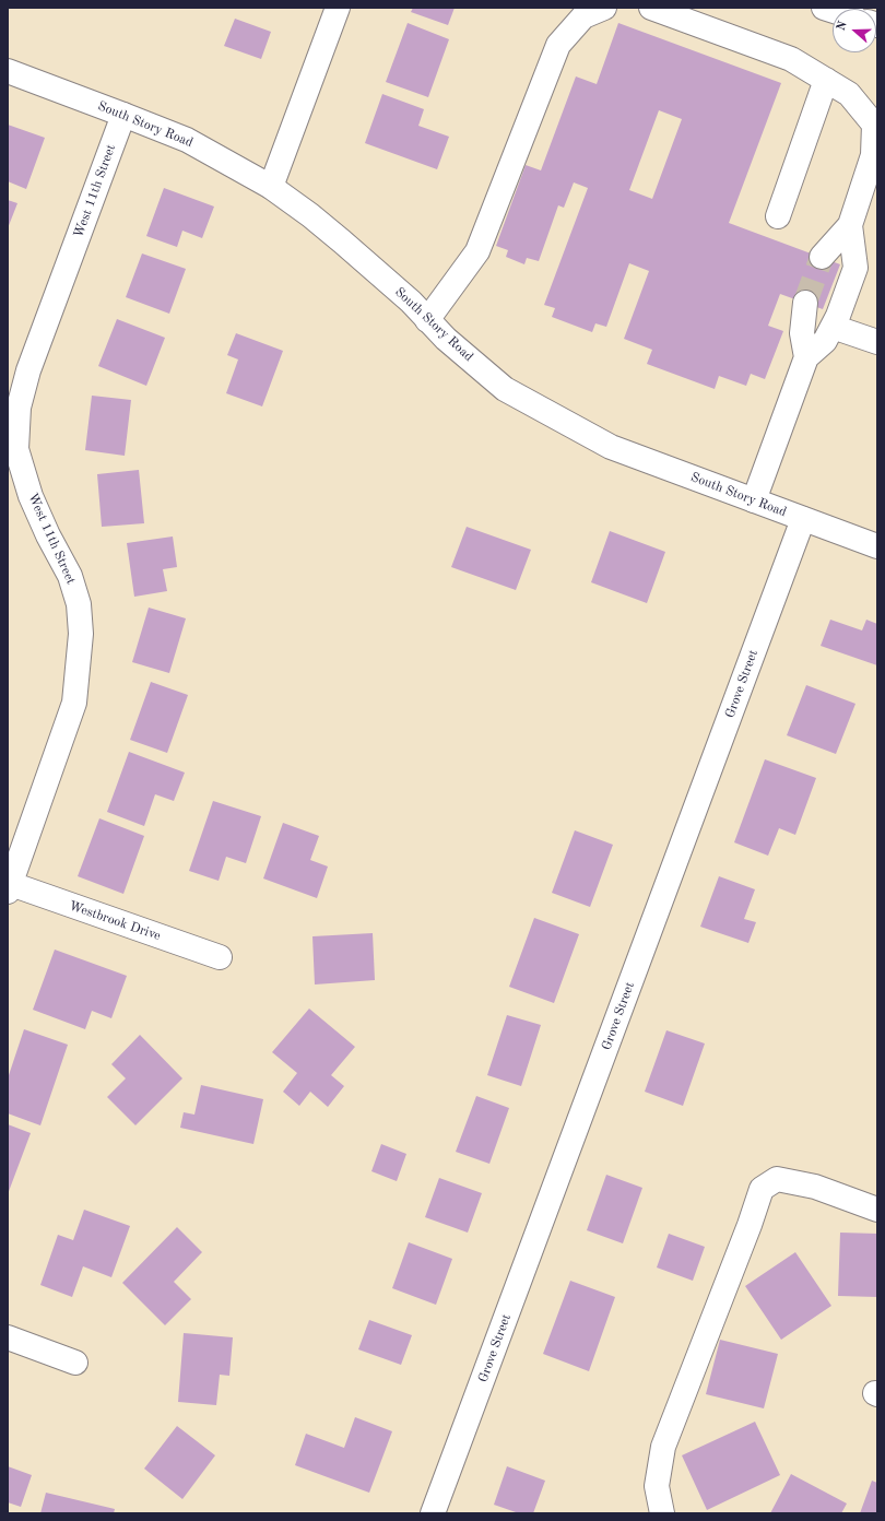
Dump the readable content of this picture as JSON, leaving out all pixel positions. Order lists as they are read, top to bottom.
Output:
{
  "streets": {
    "street": [
      "South Story Road",
      "West 11th Street",
      "Grove Street",
      "Westbrook Drive"
    ]
  },
  "crossings": [
    ["South Story Road", "West 11th Street"],
    ["South Story Road", "Grove Street"],
    ["West 11th Street", "Westbrook Drive"]
  ],
  "north": "left"
}
